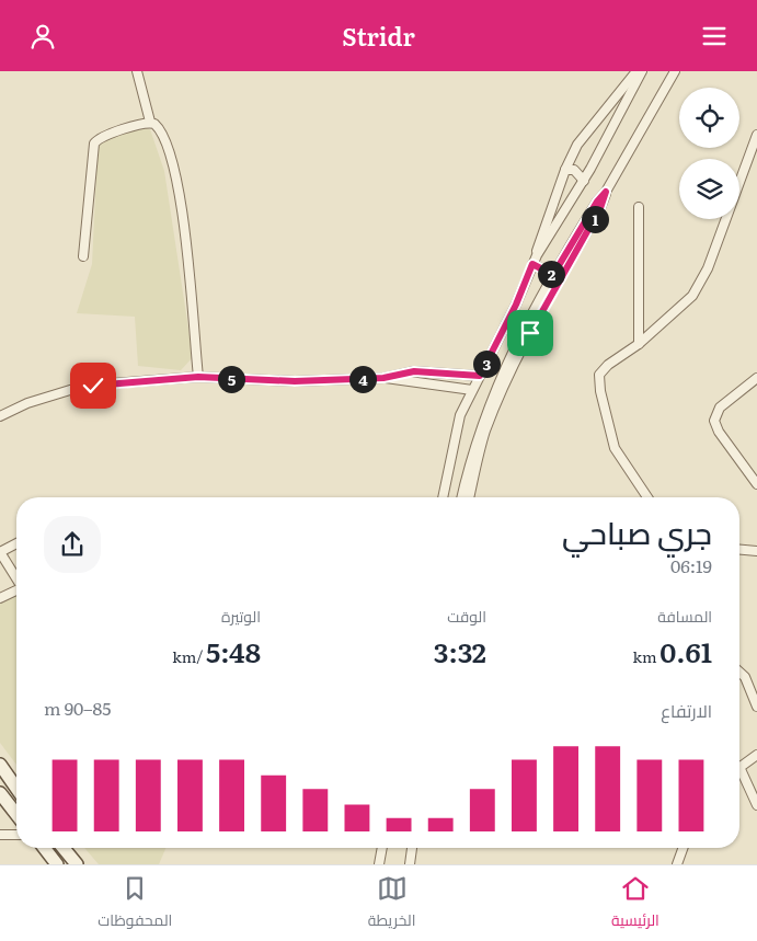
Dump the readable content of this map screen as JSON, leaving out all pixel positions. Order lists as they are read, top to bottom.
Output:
{
  "page": {
    "header": "Stridr",
    "pins": [
      "1",
      "2",
      "3",
      "4",
      "5"
    ],
    "heading": ["جري صباحي", "06:19"],
    "stats": [
      ["المسافة", "0.61 km"],
      ["الوقت", "3:32"],
      ["الوتيرة", "5:48 /km"]
    ],
    "chart": ["الارتفاع", "85–90 m"],
    "tabs": ["الرئيسية", "الخريطة", "المحفوظات"]
  }
}
